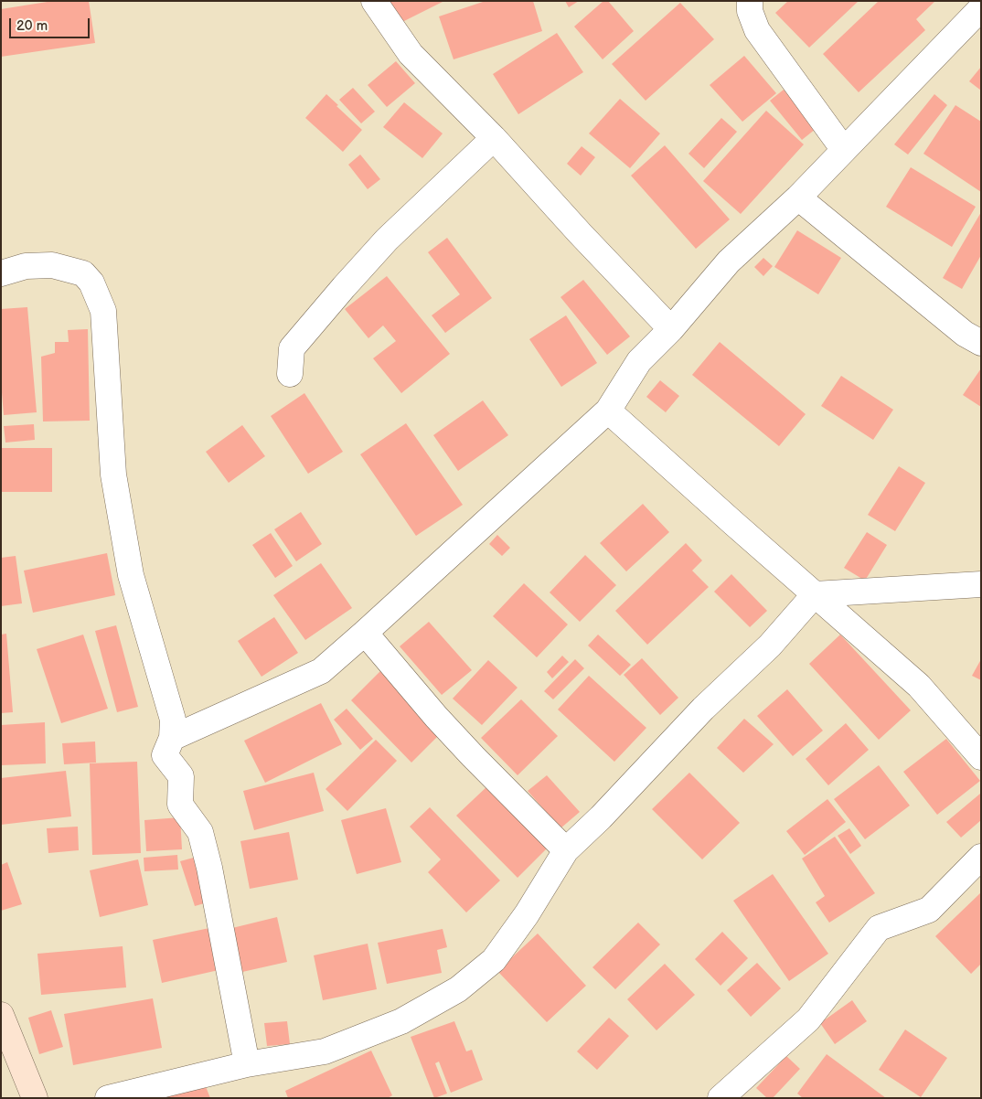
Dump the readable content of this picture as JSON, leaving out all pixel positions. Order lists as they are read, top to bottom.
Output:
{
  "scale_bar": "20 m"
}
